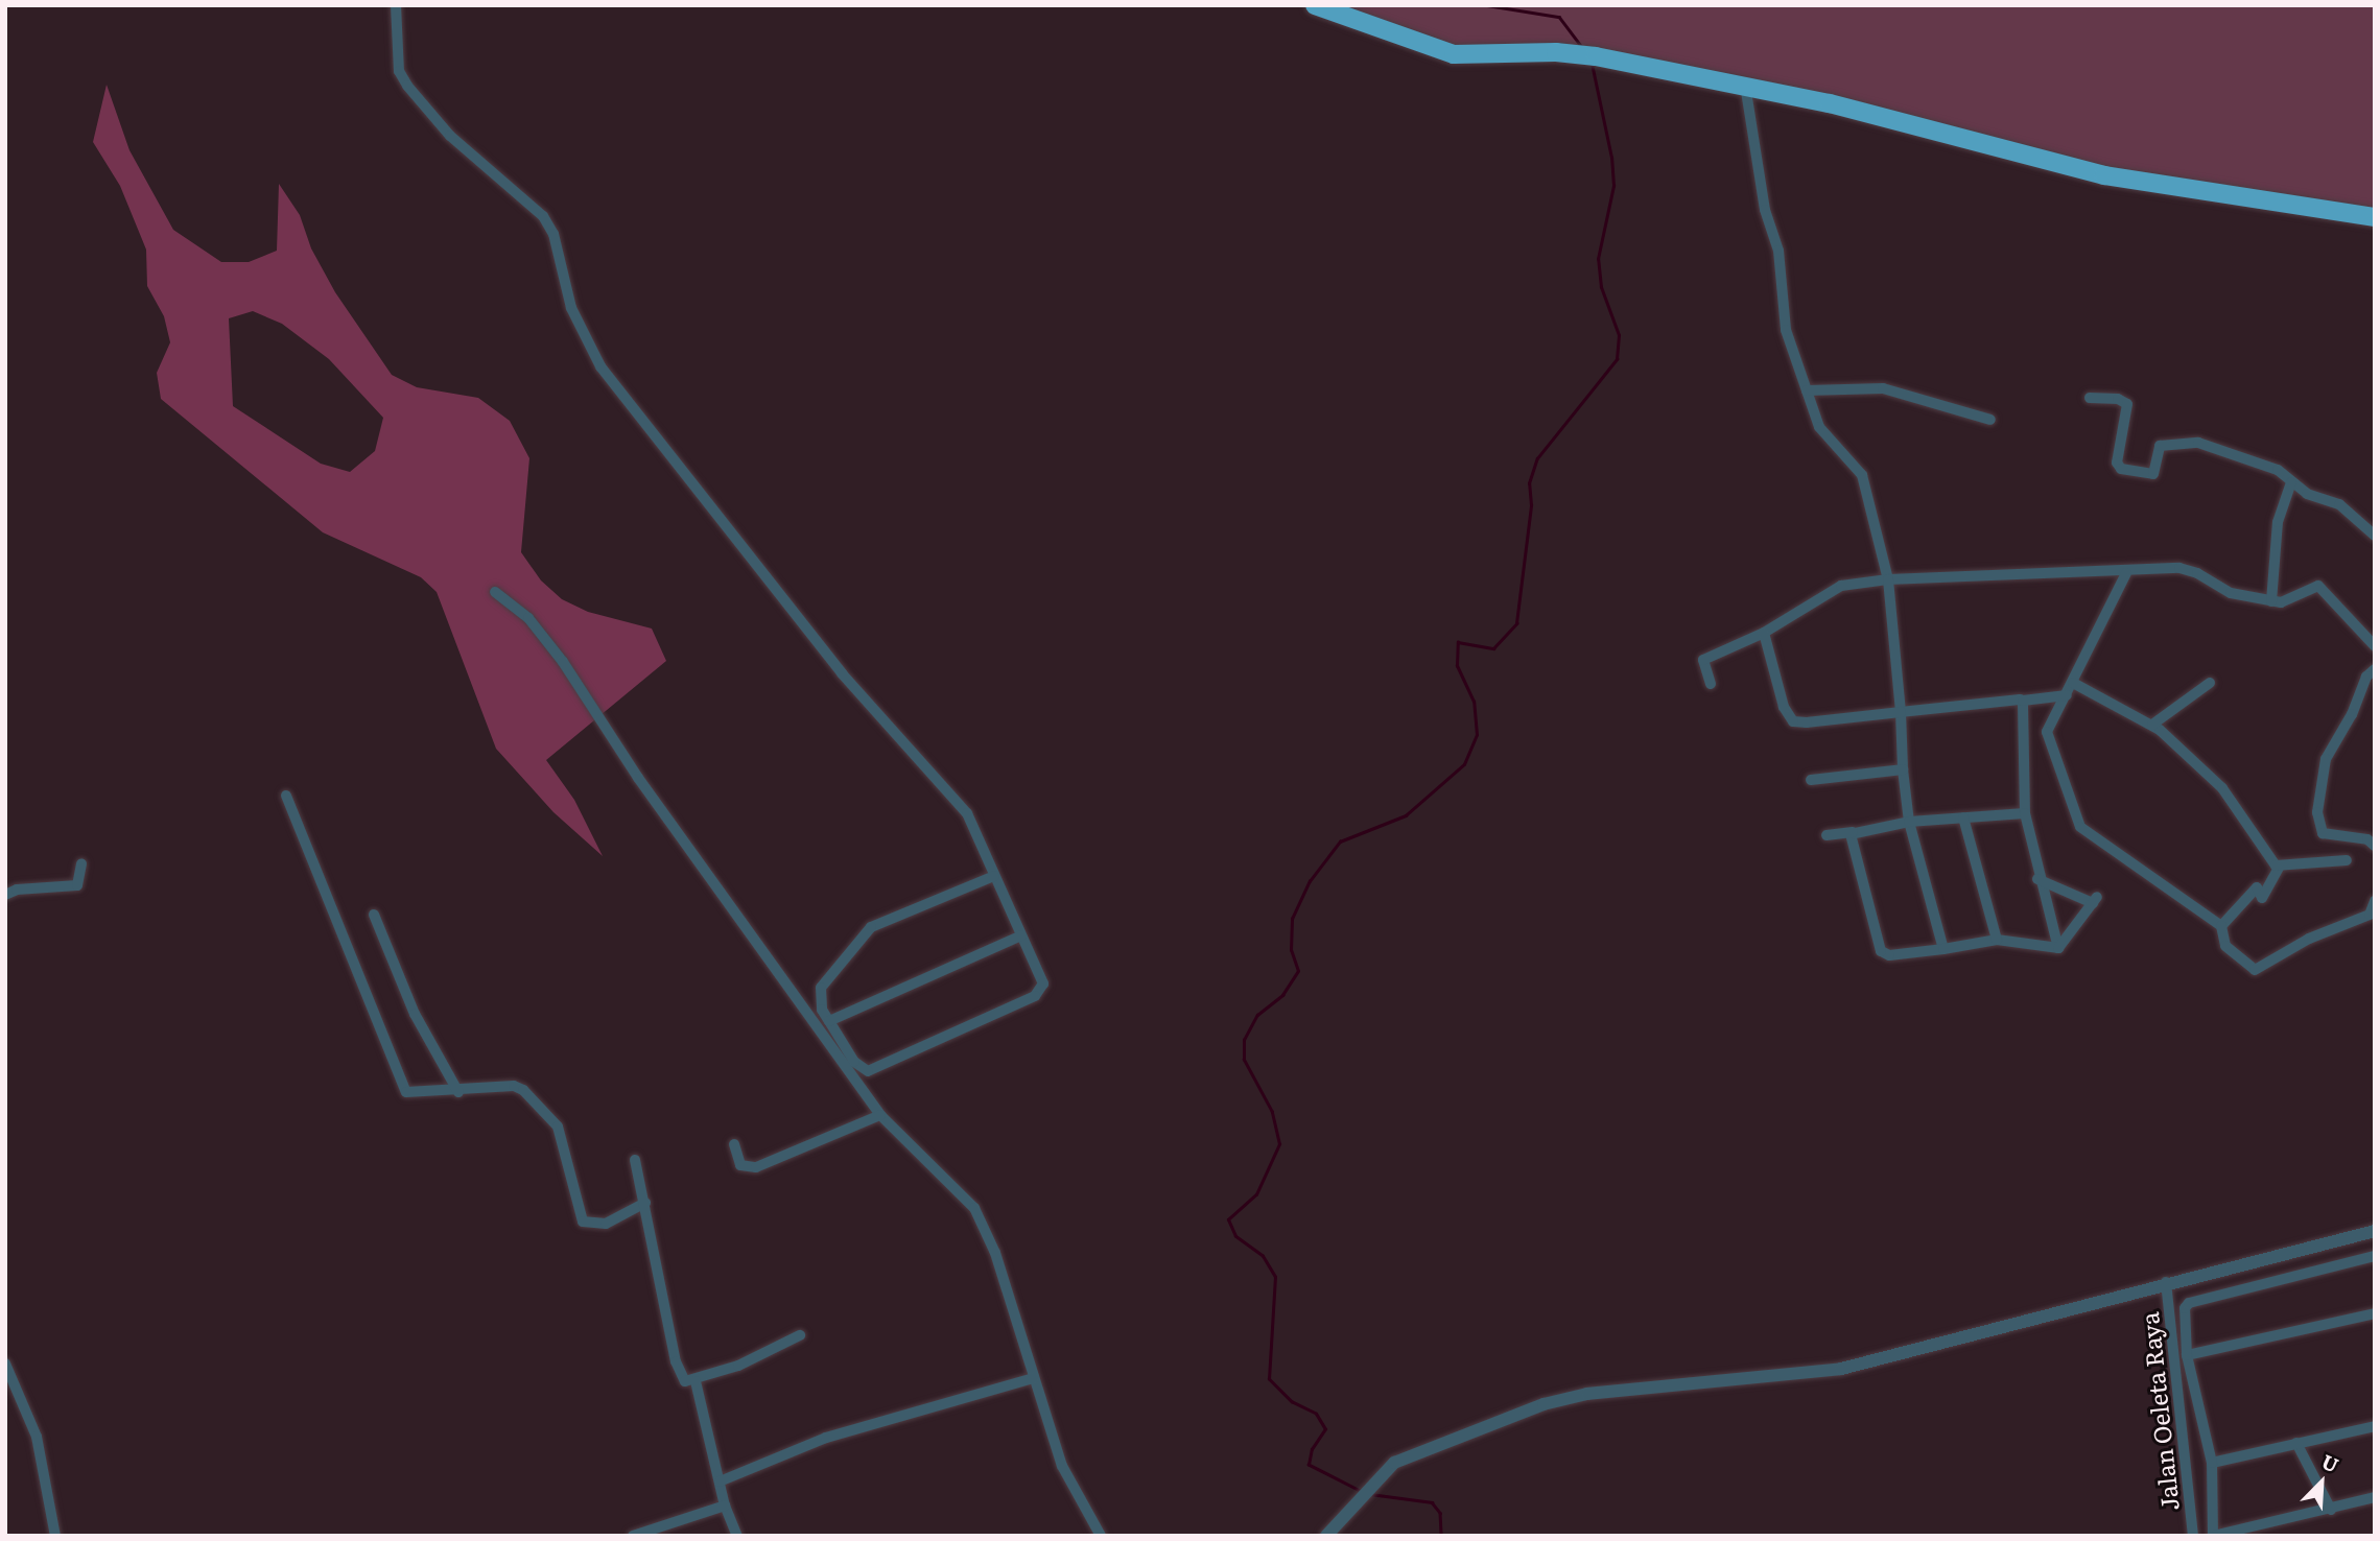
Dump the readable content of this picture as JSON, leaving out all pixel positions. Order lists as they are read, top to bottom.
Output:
{
  "streets": {
    "street": ["Jalan Oeleta Raya"]
  },
  "north": "top right"
}
